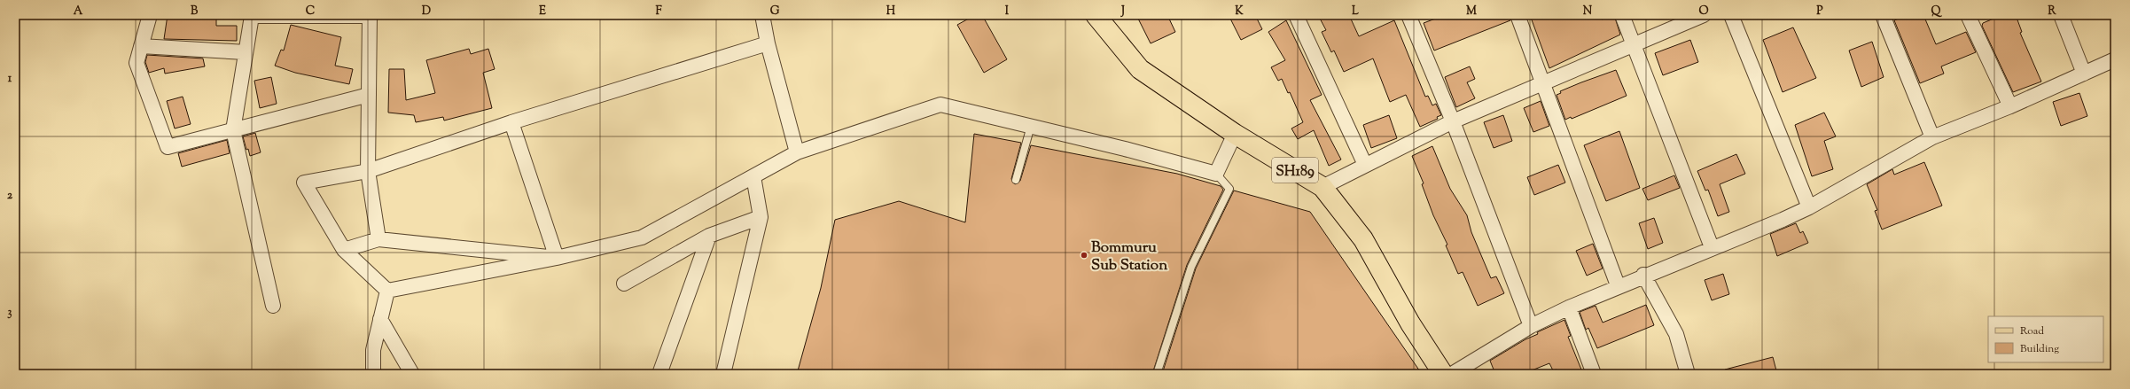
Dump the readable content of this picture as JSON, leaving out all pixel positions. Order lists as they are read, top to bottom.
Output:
{
  "streets": {
    "main road": ["SH189"]
  },
  "places": ["Bommuru Sub Station"],
  "legend": ["Road", "Building"],
  "grid": {
    "columns": [
      "A",
      "B",
      "C",
      "D",
      "E",
      "F",
      "G",
      "H",
      "I",
      "J",
      "K",
      "L",
      "M",
      "N",
      "O",
      "P",
      "Q",
      "R"
    ],
    "rows": ["1", "2", "3"]
  }
}
